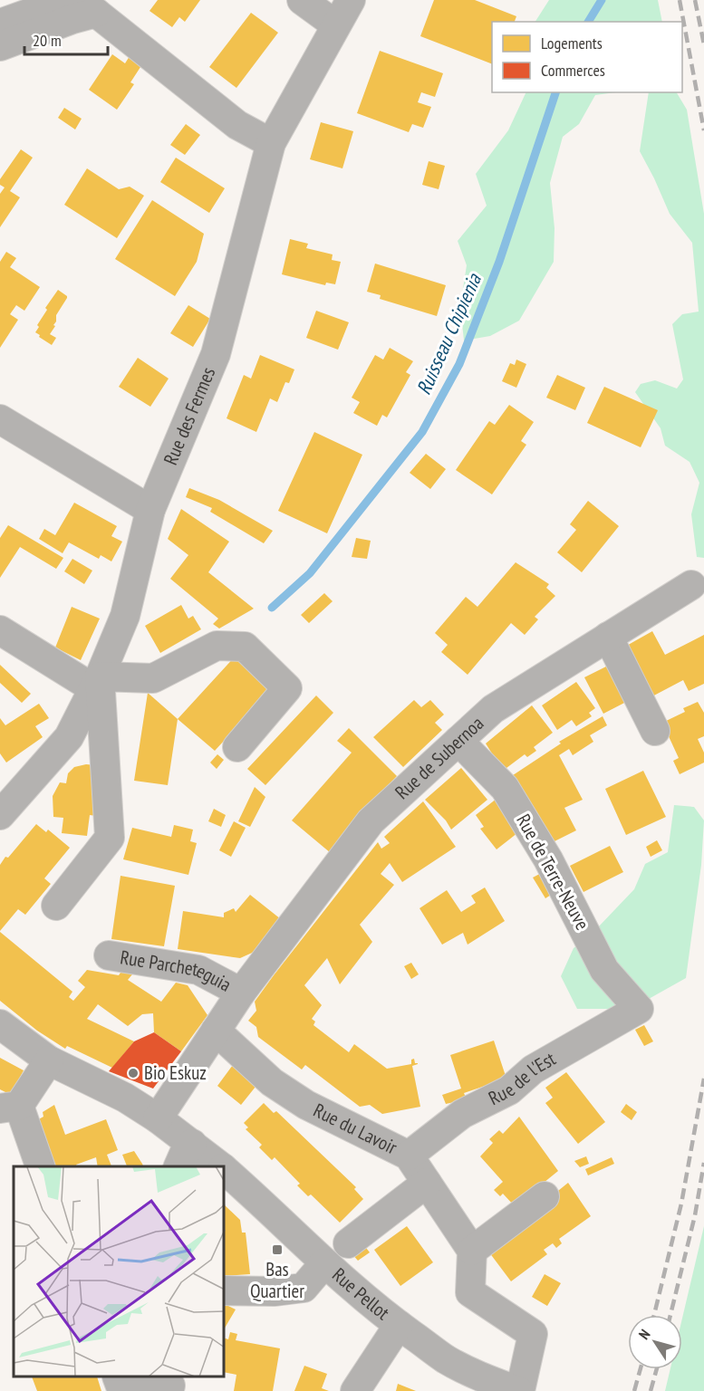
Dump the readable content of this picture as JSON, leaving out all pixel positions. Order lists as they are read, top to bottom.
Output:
{
  "streets": {
    "street": [
      "Rue des Fermes",
      "Rue de Subernoa",
      "Rue de Terre-Neuve",
      "Rue Parcheteguia",
      "Rue de l'Est",
      "Rue du Lavoir",
      "Rue Pellot"
    ]
  },
  "crossings": [
    ["Rue de Subernoa", "Rue de Terre-Neuve"],
    ["Rue de Subernoa", "Rue Parcheteguia"],
    ["Rue de Subernoa", "Rue du Lavoir"],
    ["Rue de Subernoa", "Rue Pellot"],
    ["Rue de Terre-Neuve", "Rue de l'Est"],
    ["Rue de l'Est", "Rue du Lavoir"]
  ],
  "water": ["Ruisseau Chipienia"],
  "places": {
    "other": ["Bio Eskuz"],
    "transit": ["Bas Quartier"]
  },
  "legend": ["Logements", "Commerces"],
  "scale_bar": "20 m",
  "north": "top left"
}
